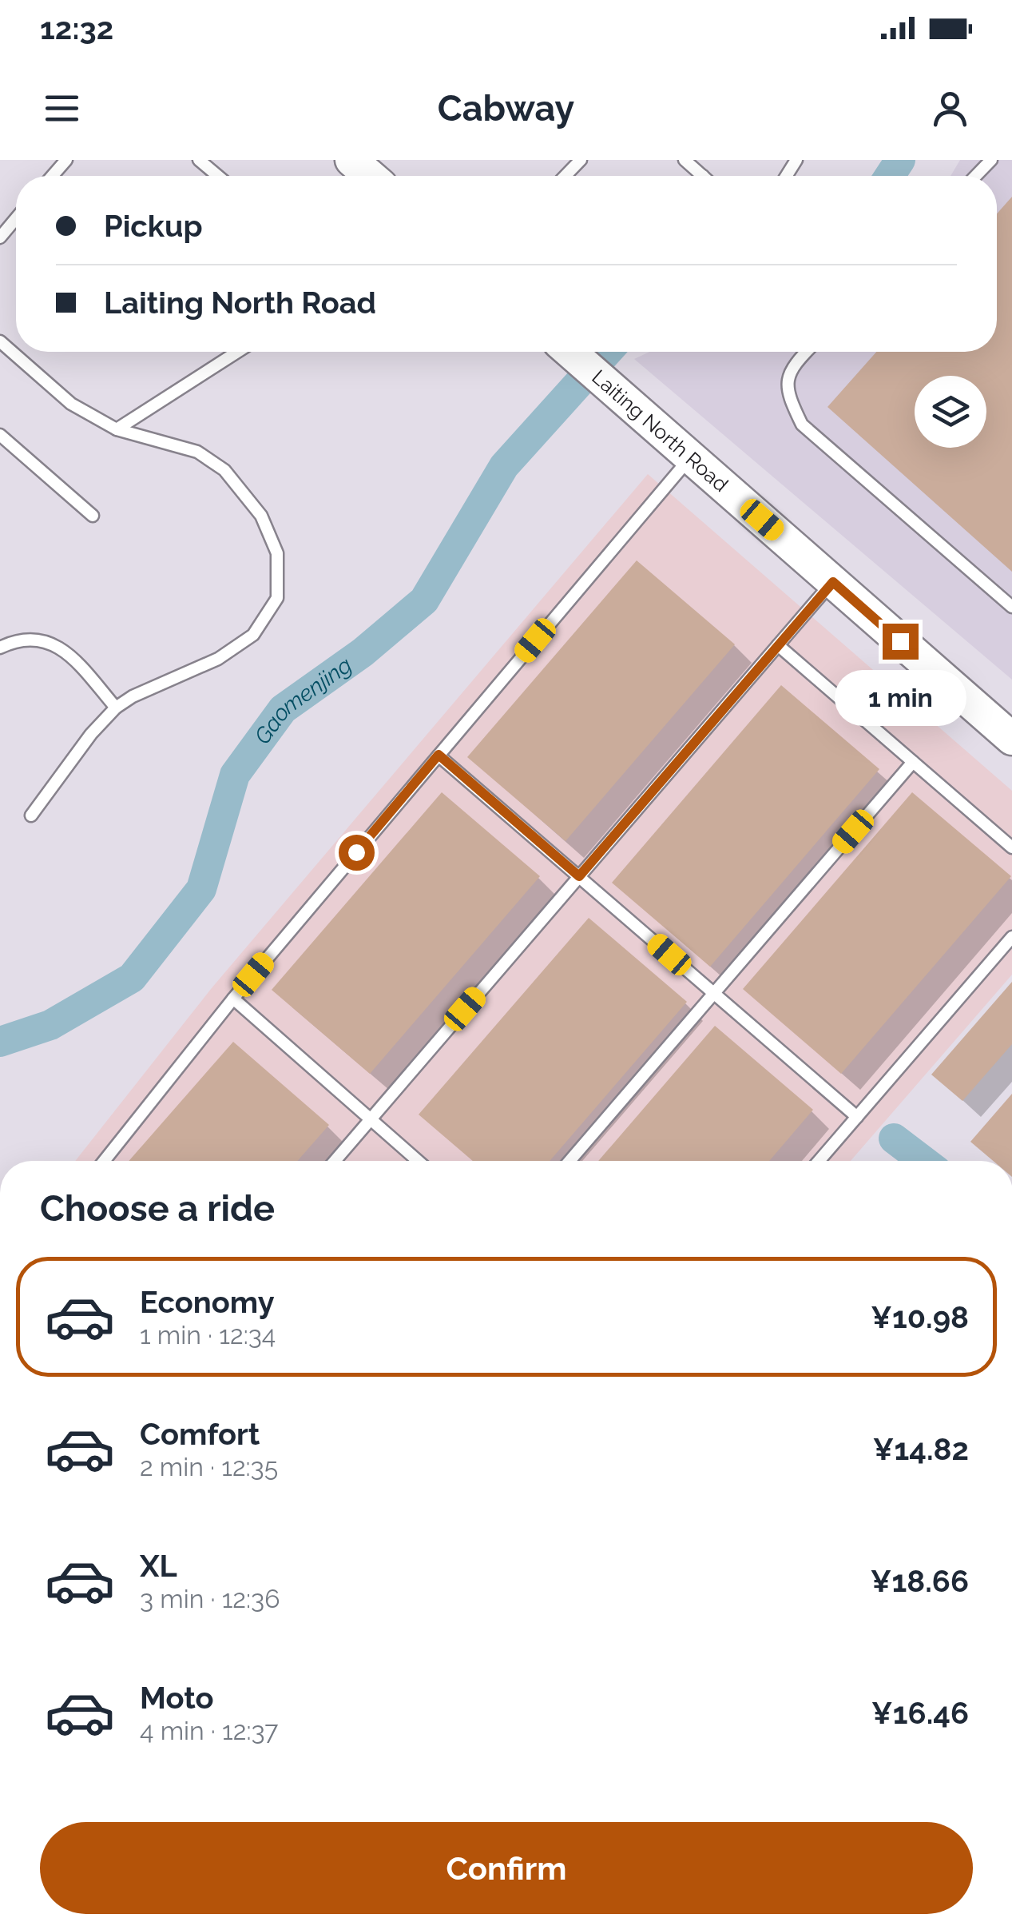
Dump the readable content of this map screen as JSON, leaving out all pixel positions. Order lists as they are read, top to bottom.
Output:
{
  "streets": {
    "street": ["Laiting North Road"]
  },
  "water": ["Gaomenjing"],
  "page": {
    "status": "12:32",
    "header": "Cabway",
    "banner": ["Pickup", "Laiting North Road"],
    "bubble": "1 min",
    "heading": "Choose a ride",
    "list": [
      {
        "name": "Economy",
        "note": "1 min · 12:34",
        "value": "¥10.98"
      },
      {
        "name": "Comfort",
        "note": "2 min · 12:35",
        "value": "¥14.82"
      },
      {
        "name": "XL",
        "note": "3 min · 12:36",
        "value": "¥18.66"
      },
      {
        "name": "Moto",
        "note": "4 min · 12:37",
        "value": "¥16.46"
      }
    ],
    "buttons": "Confirm"
  }
}
